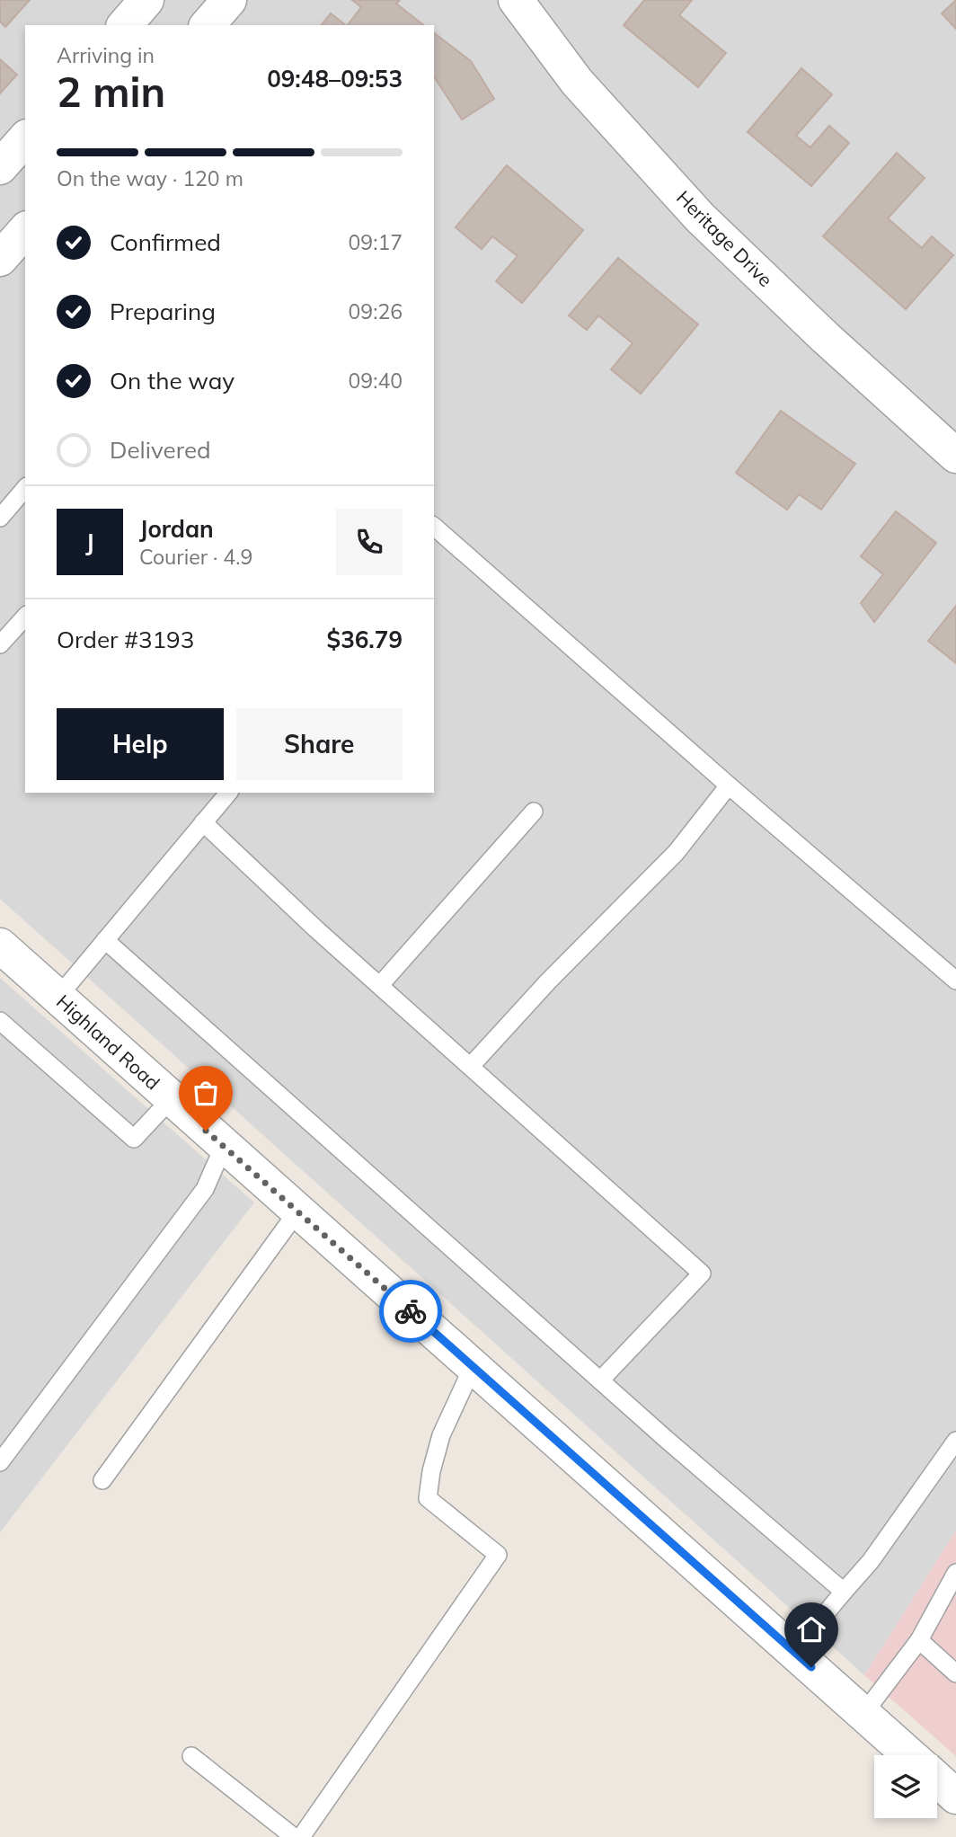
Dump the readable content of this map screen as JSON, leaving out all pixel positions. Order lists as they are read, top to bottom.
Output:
{
  "streets": {
    "street": ["Heritage Drive", "Highland Road"]
  },
  "page": {
    "heading": ["2 min", "Arriving in", "09:48–09:53"],
    "panel": [
      "Jordan",
      "Courier · 4.9",
      "Order #3193",
      "$36.79"
    ],
    "bar": "On the way · 120 m",
    "list": [
      ["Confirmed", "09:17"],
      ["Preparing", "09:26"],
      ["On the way", "09:40"],
      "Delivered"
    ],
    "round": "J",
    "buttons": ["Help", "Share"]
  }
}
